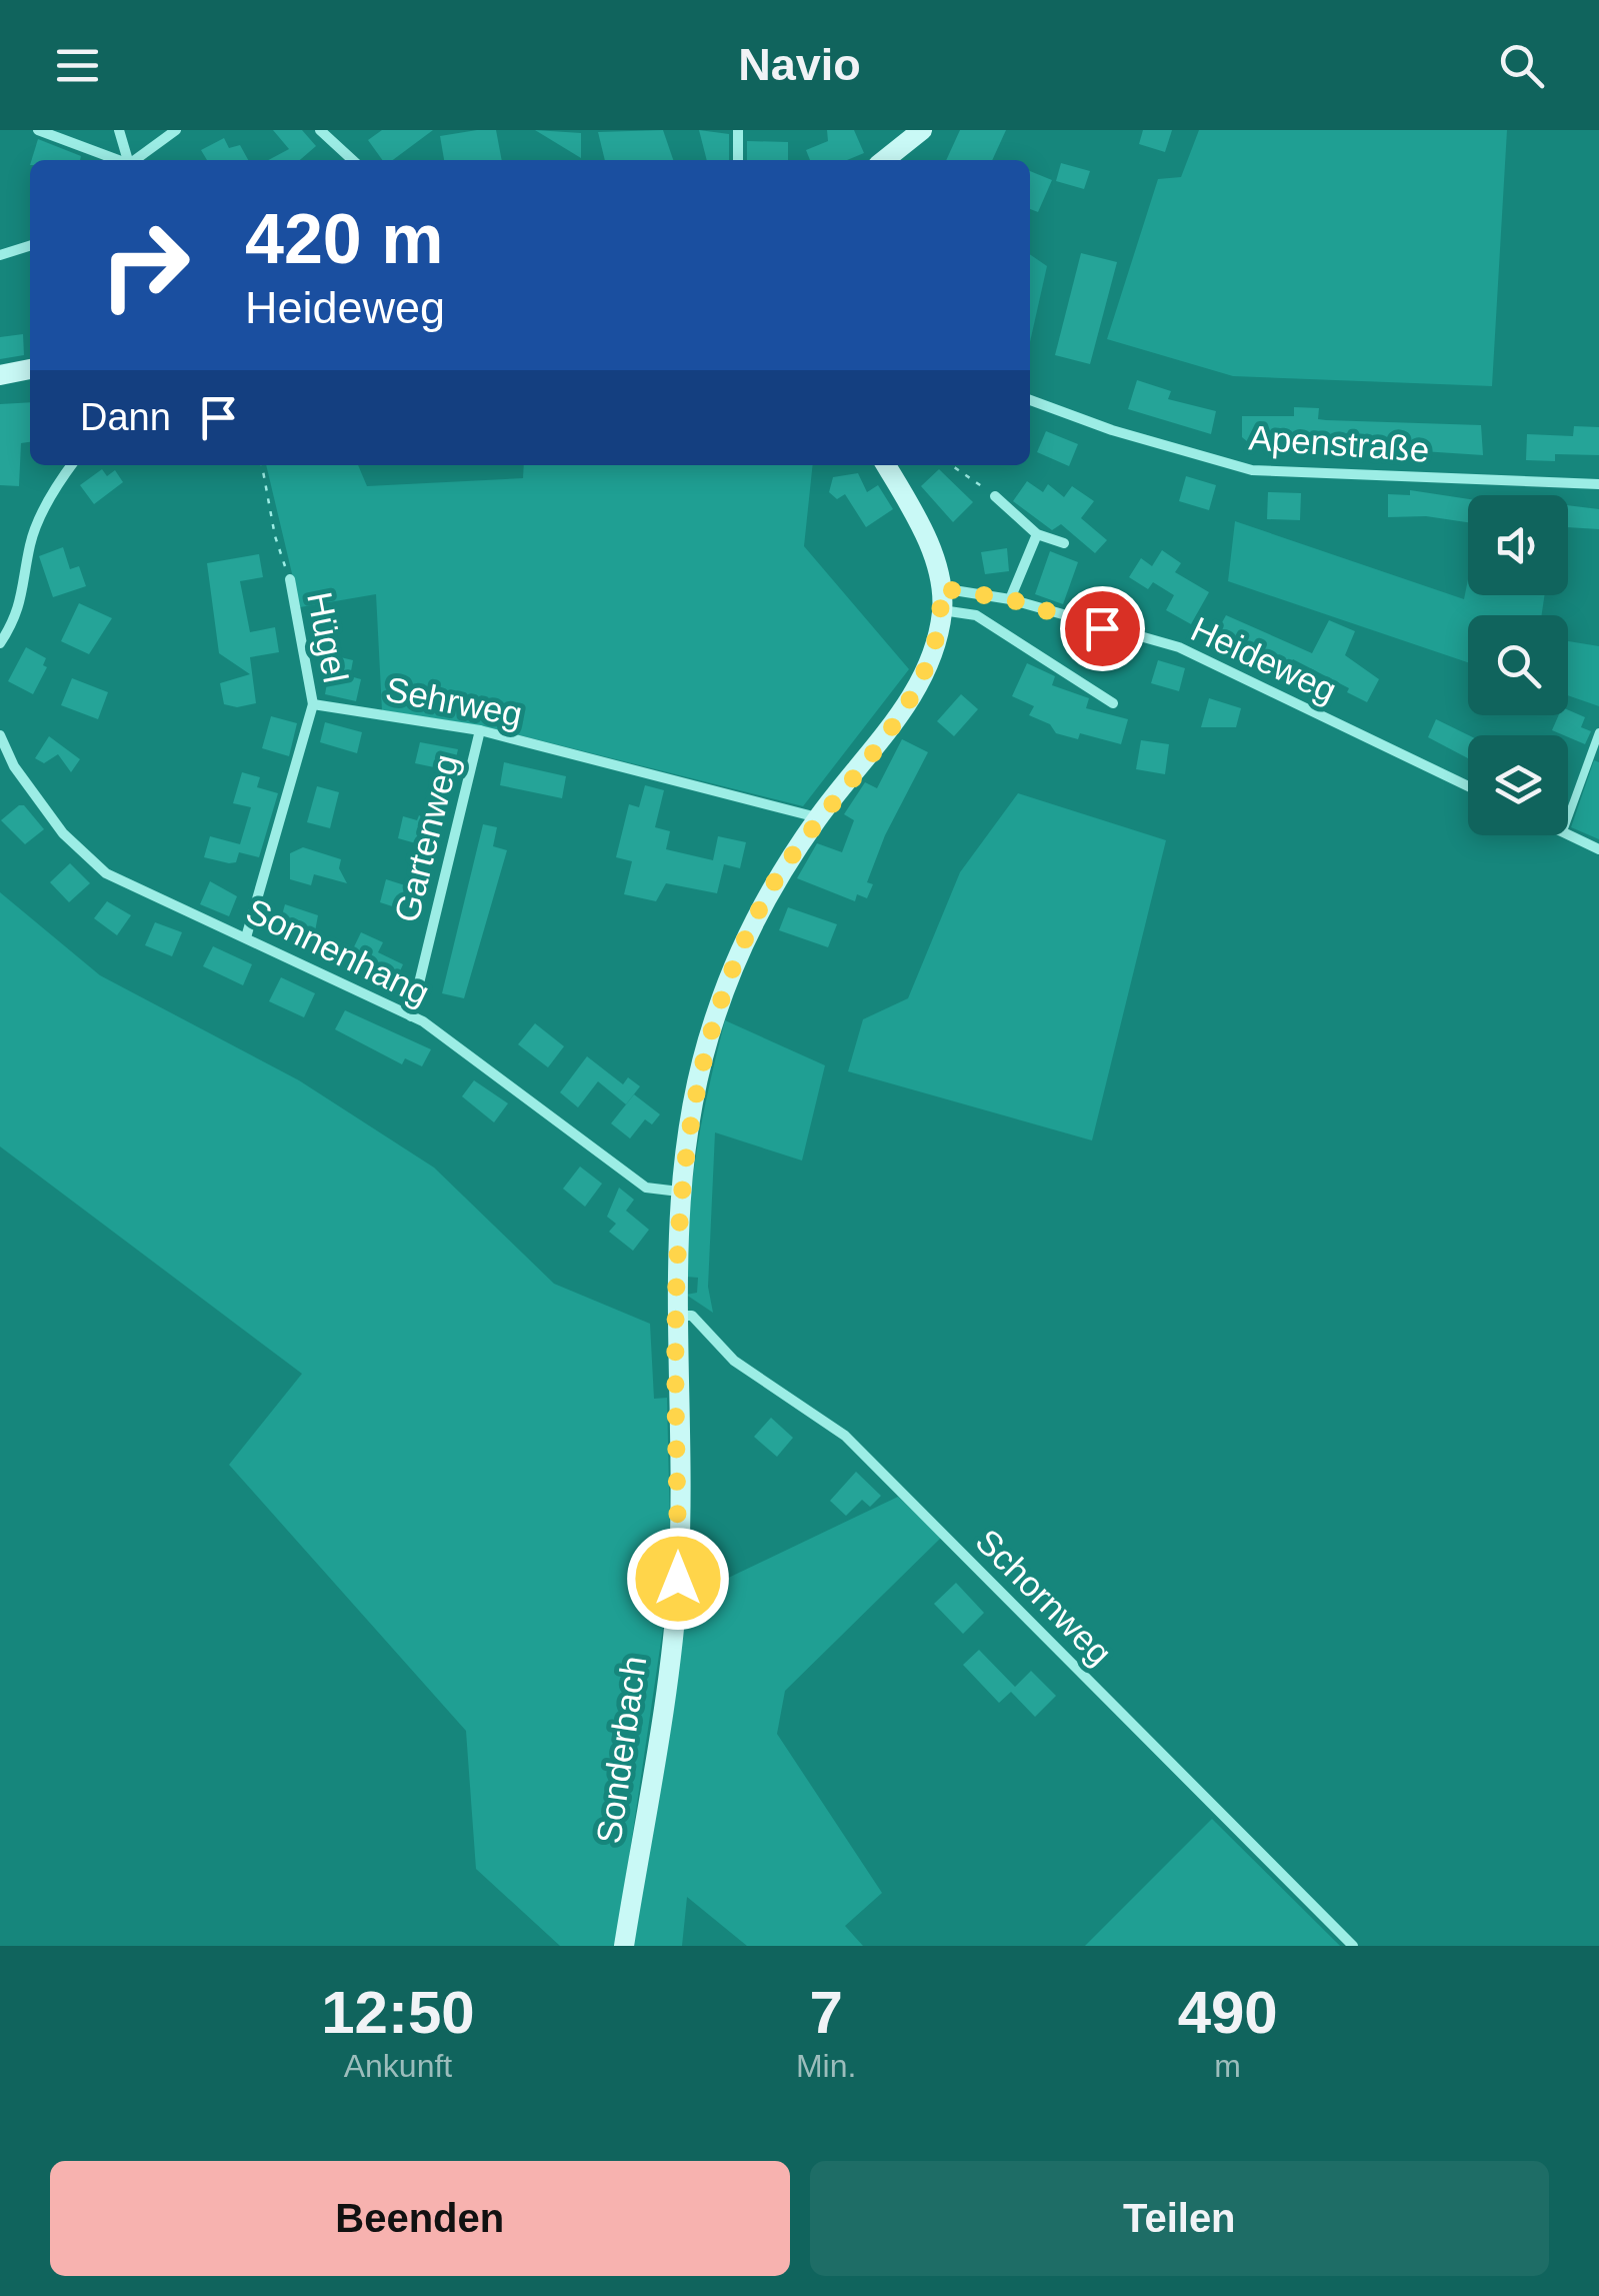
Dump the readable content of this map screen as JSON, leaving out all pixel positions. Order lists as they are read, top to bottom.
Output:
{
  "streets": {
    "street": [
      "Apenstraße",
      "Hügel",
      "Heideweg",
      "Sehrweg",
      "Gartenweg",
      "Sonnenhang",
      "Schornweg",
      "Sonderbach"
    ]
  },
  "crossings": [
    ["Hügel", "Sehrweg"],
    ["Heideweg", "Sonderbach"],
    ["Sehrweg", "Gartenweg"],
    ["Sehrweg", "Sonderbach"],
    ["Gartenweg", "Sonnenhang"],
    ["Sonnenhang", "Sonderbach"],
    ["Schornweg", "Sonderbach"]
  ],
  "page": {
    "header": "Navio",
    "turn": ["420 m", "Heideweg"],
    "then": "Dann",
    "eta": [
      "12:50",
      "Ankunft",
      "7",
      "Min.",
      "490",
      "m"
    ],
    "buttons": ["Beenden", "Teilen"]
  }
}
